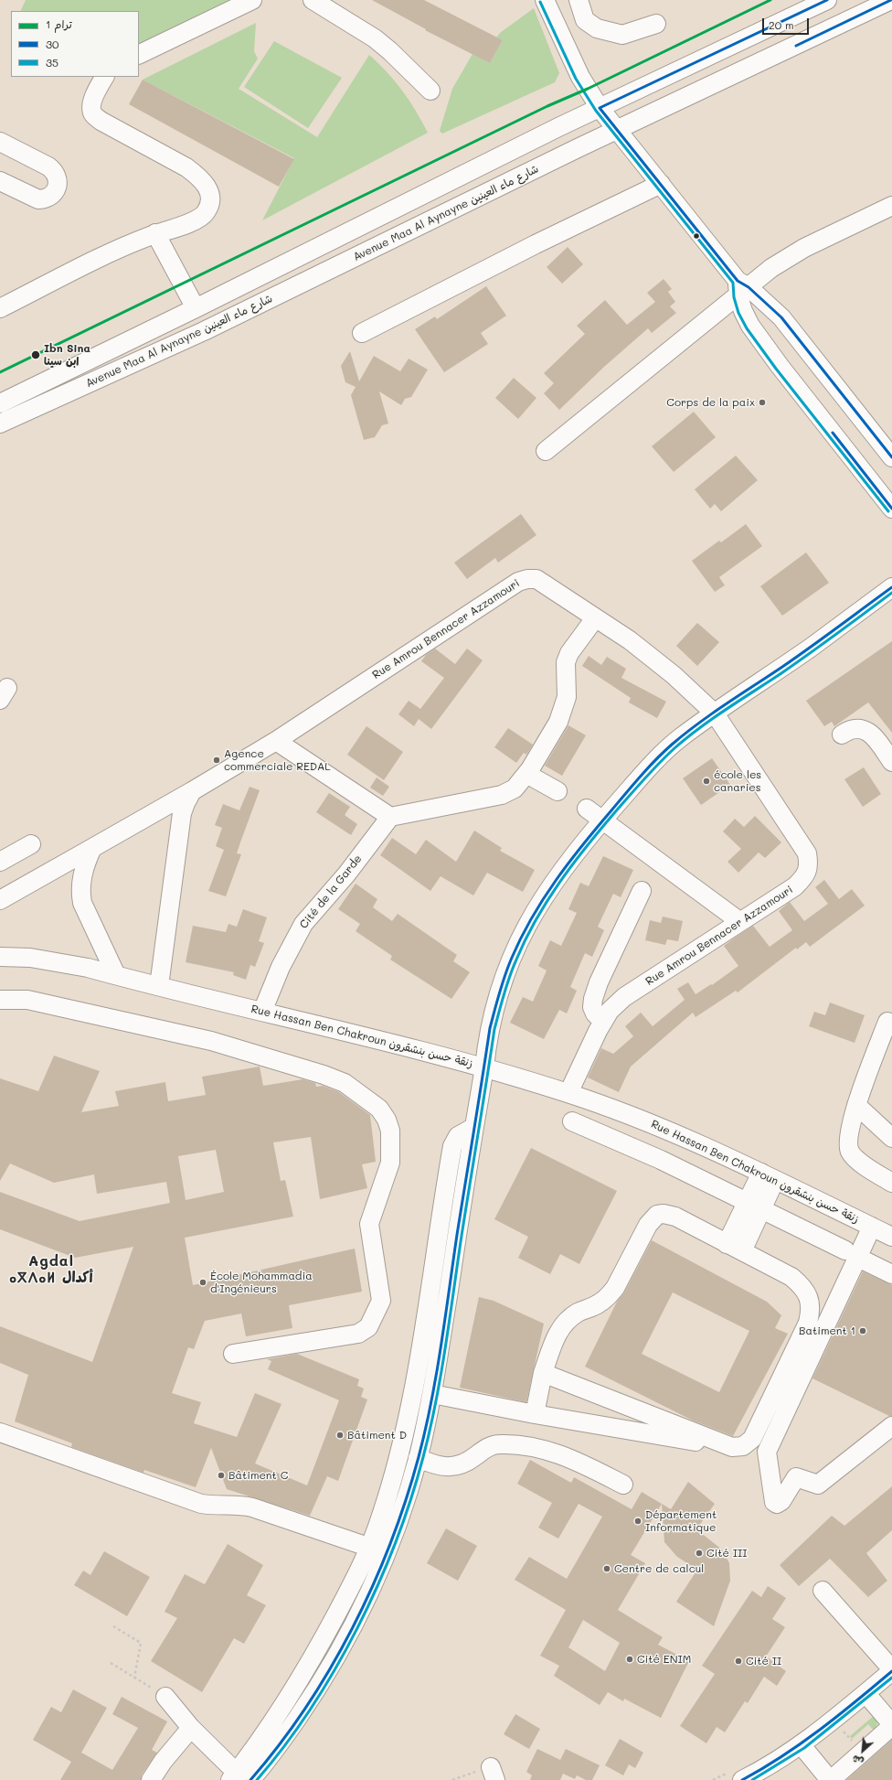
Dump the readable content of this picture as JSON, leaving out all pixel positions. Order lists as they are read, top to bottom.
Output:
{
  "streets": {
    "street": [
      "Avenue Maa Al Aynayne شارع ماء العينين",
      "Rue Amrou Bennacer Azzamouri",
      "Cité de la Garde",
      "Rue Hassan Ben Chakroun زنقة حسن بنشقرون"
    ]
  },
  "crossings": [
    ["Rue Amrou Bennacer Azzamouri", "Rue Hassan Ben Chakroun زنقة حسن بنشقرون"],
    ["Cité de la Garde", "Rue Hassan Ben Chakroun زنقة حسن بنشقرون"]
  ],
  "districts": ["Agdal ⴰⴳⴷⴰⵍ أكدال"],
  "places": [
    "Ibn Sina ابن سينا",
    "Corps de la paix",
    "Agence commerciale REDAL",
    "école les canaries",
    "École Mohammadia d'Ingénieurs",
    "Batiment 1",
    "Bâtiment D",
    "Bâtiment C",
    "Département Informatique",
    "Cité III",
    "Centre de calcul",
    "Cité ENIM",
    "Cité II"
  ],
  "lines": ["tram line 1", "transit line 30", "transit line 35"],
  "legend": ["ترام 1", "30", "35"],
  "scale_bar": "20 m",
  "north": "bottom left"
}
